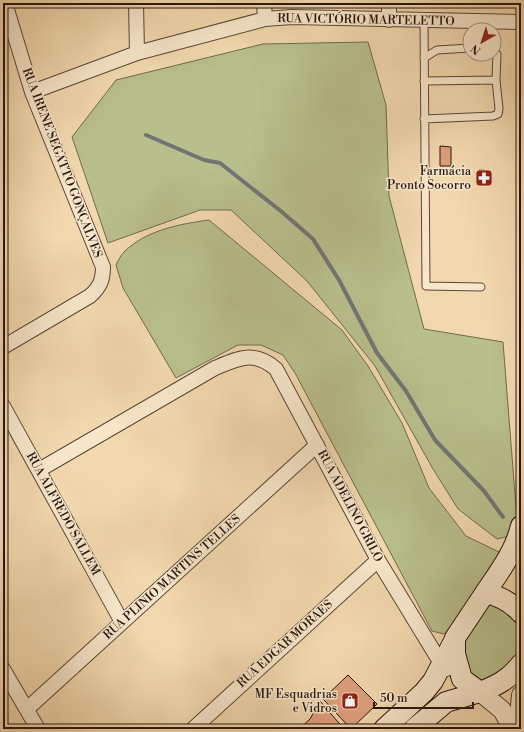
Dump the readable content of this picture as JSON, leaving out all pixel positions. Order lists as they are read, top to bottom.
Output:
{
  "streets": {
    "street": [
      "RUA VICTÓRIO MARTELETTO",
      "RUA IRENE SEGATTO GONÇALVES",
      "RUA ADELINO GRILO",
      "RUA ALFREDO SALLEM",
      "RUA PLINIO MARTINS TELLES",
      "RUA EDGAR MORAES"
    ]
  },
  "crossings": [
    ["RUA VICTÓRIO MARTELETTO", "RUA IRENE SEGATTO GONÇALVES"],
    ["RUA ADELINO GRILO", "RUA ALFREDO SALLEM"],
    ["RUA ADELINO GRILO", "RUA PLINIO MARTINS TELLES"],
    ["RUA ADELINO GRILO", "RUA EDGAR MORAES"],
    ["RUA ALFREDO SALLEM", "RUA PLINIO MARTINS TELLES"]
  ],
  "places": {
    "pharmacy": ["Farmácia Pronto Socorro"],
    "shop": ["MF Esquadrias e Vidros"]
  },
  "scale_bar": "50 m",
  "north": "bottom left"
}
